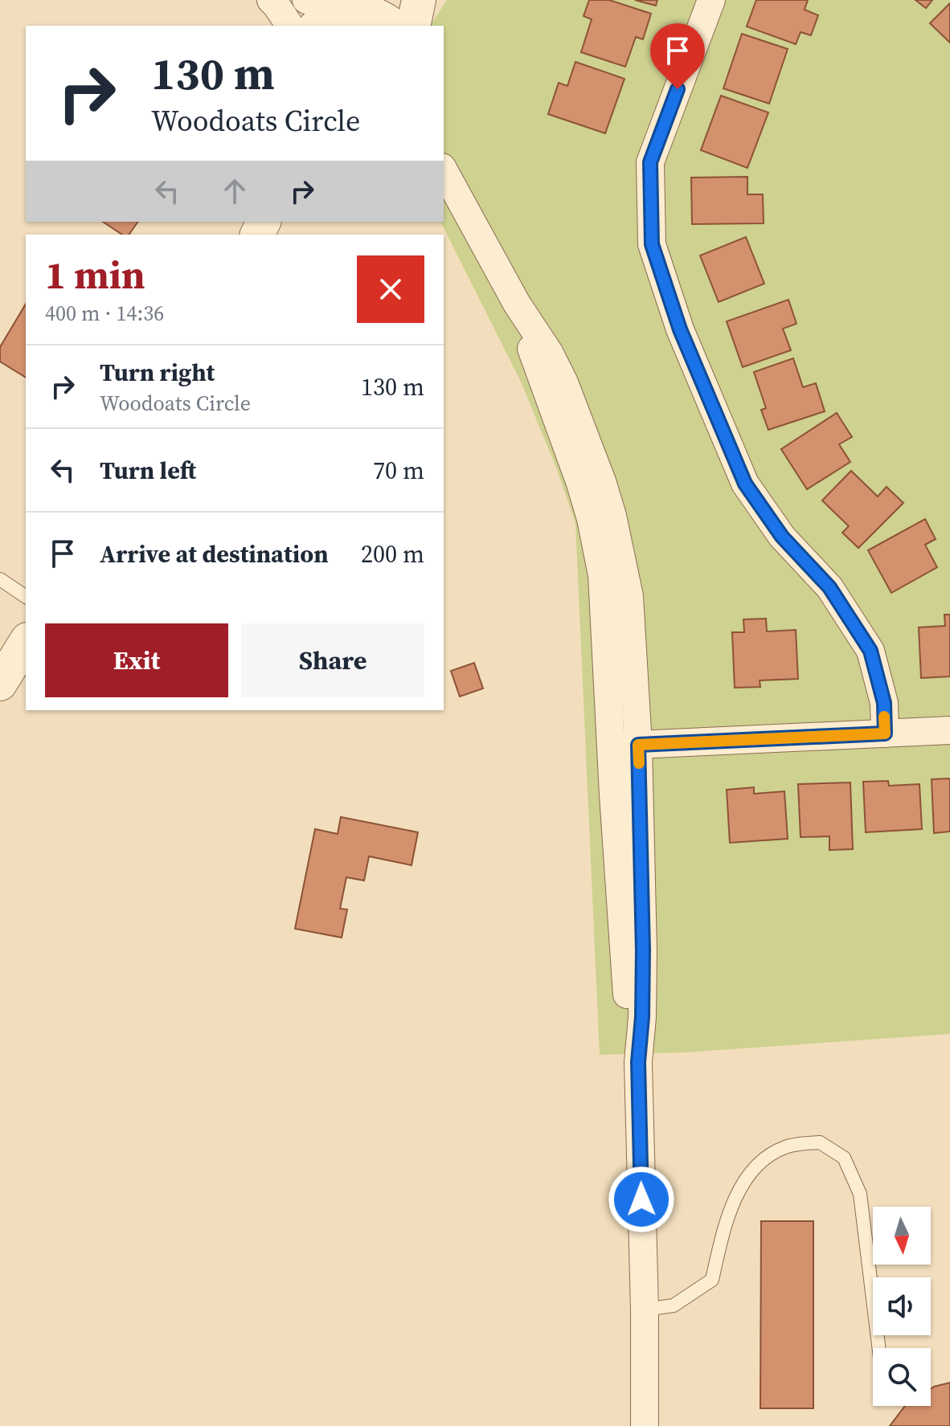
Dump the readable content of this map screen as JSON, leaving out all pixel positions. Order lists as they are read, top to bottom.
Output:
{
  "north": "bottom",
  "page": {
    "turn": ["130 m", "Woodoats Circle"],
    "heading": ["1 min", "400 m · 14:36"],
    "list": [
      {
        "name": "Turn right",
        "note": "Woodoats Circle",
        "value": "130 m"
      },
      {
        "name": "Turn left",
        "value": "70 m"
      },
      {
        "name": "Arrive at destination",
        "value": "200 m"
      }
    ],
    "buttons": ["Exit", "Share"]
  }
}
